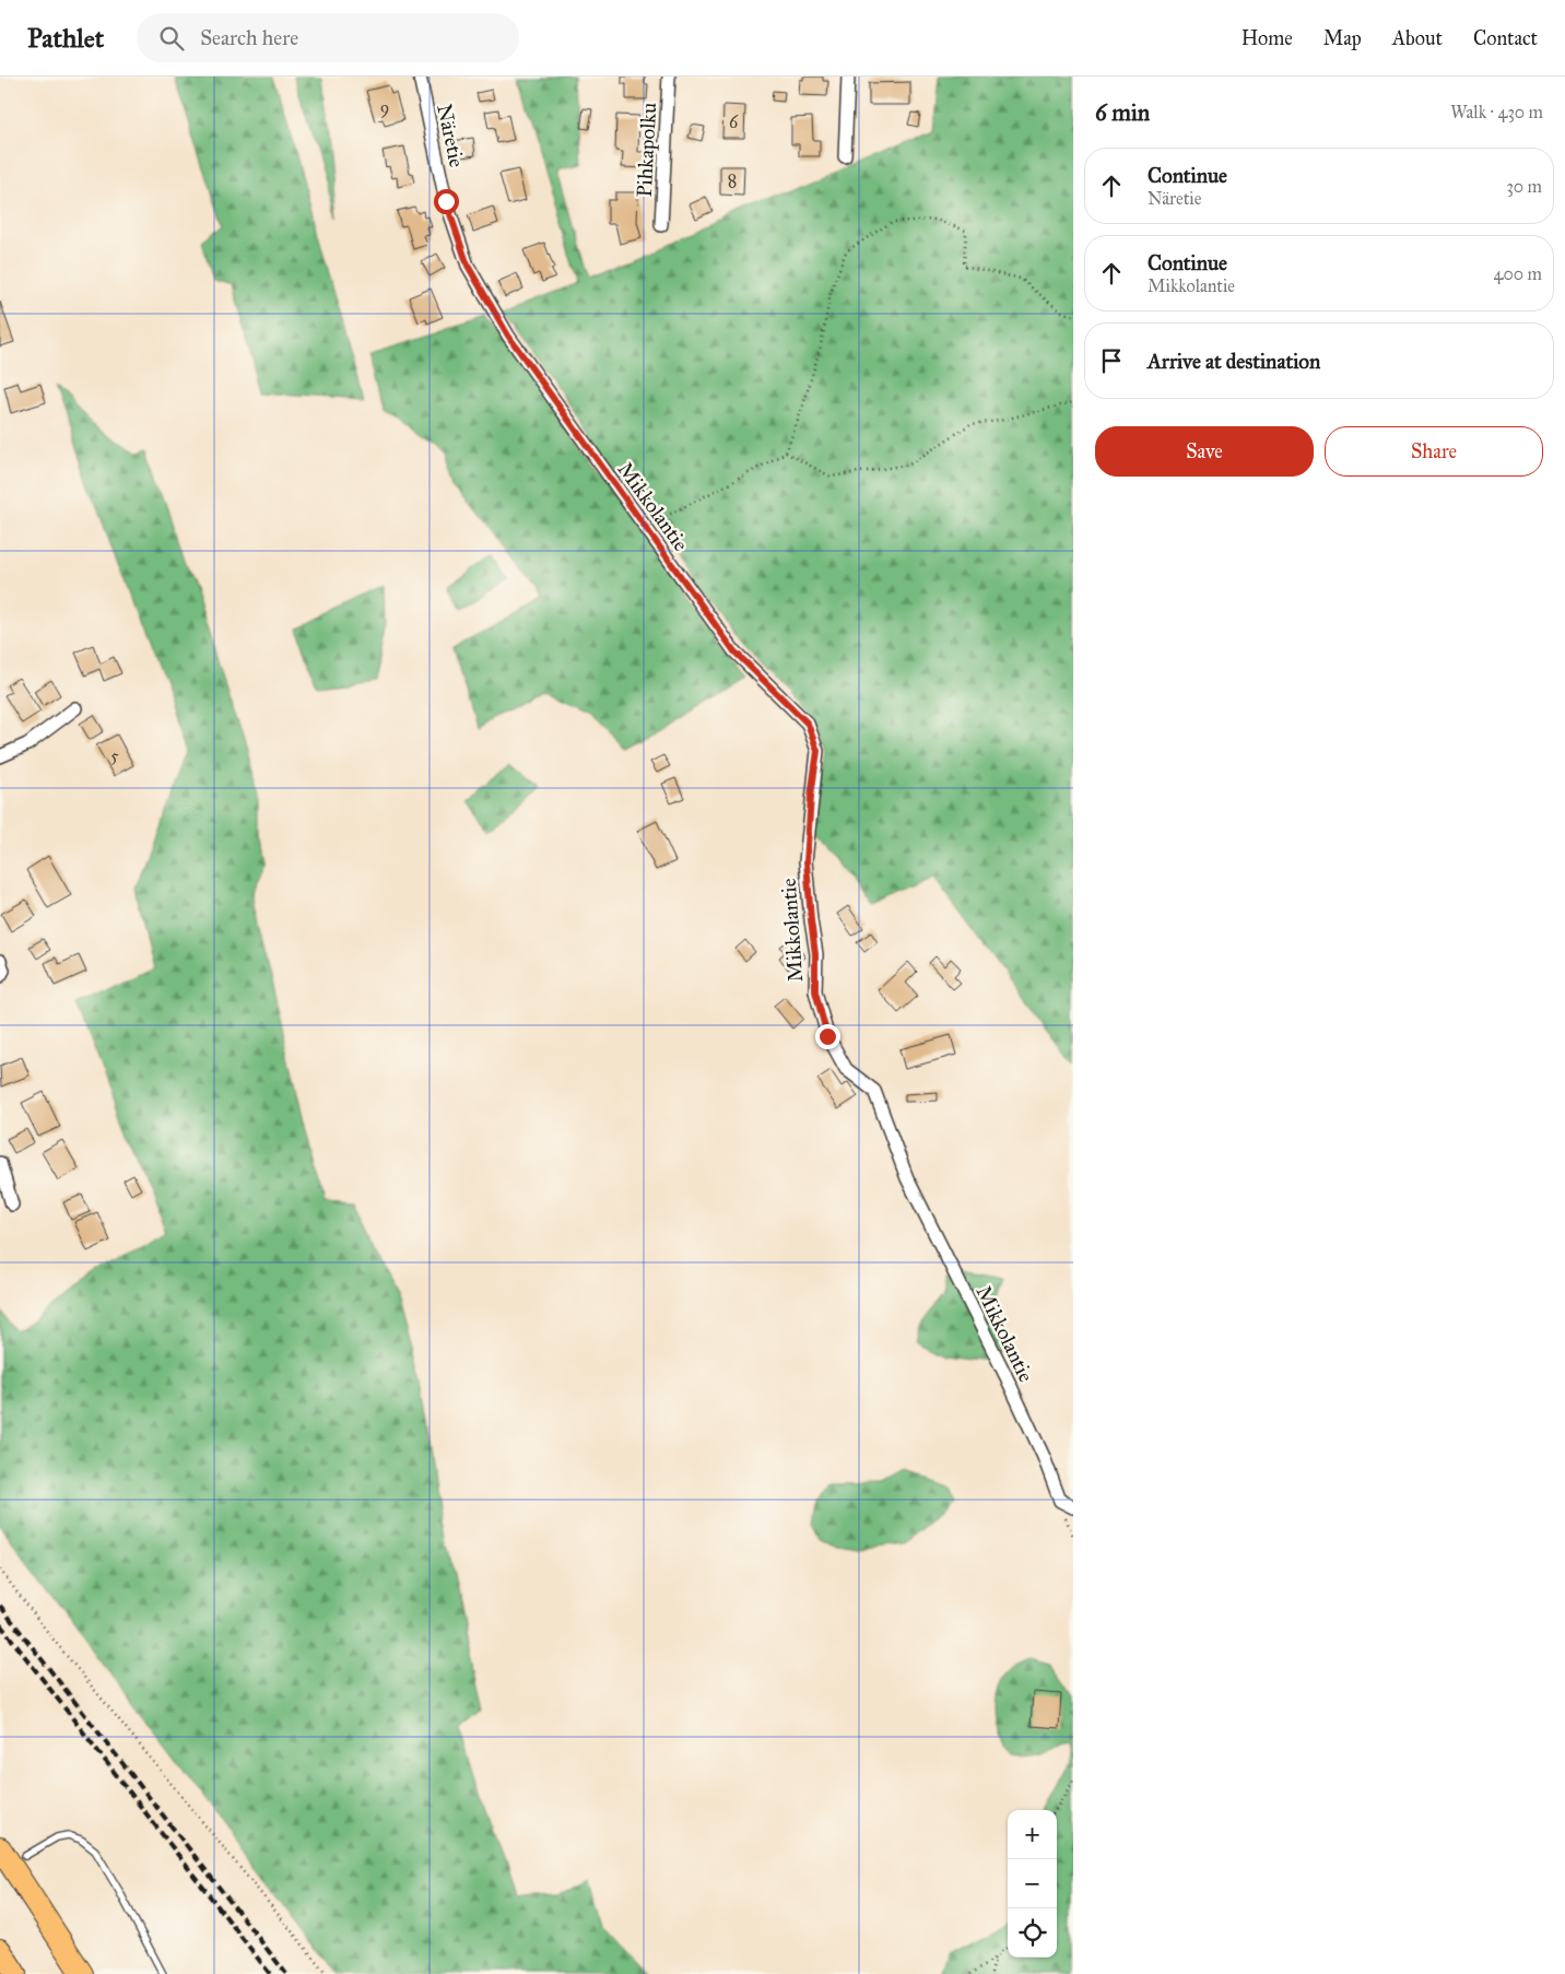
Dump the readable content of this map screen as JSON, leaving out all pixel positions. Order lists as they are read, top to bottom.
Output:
{
  "streets": {
    "street": ["Näretie", "Pihkapolku", "Mikkolantie"]
  },
  "crossings": [
    ["Näretie", "Mikkolantie"]
  ],
  "house_numbers": [
    "9",
    "6",
    "8",
    "5"
  ],
  "page": {
    "header": "Pathlet",
    "search": "Search here",
    "nav": [
      "Home",
      "Map",
      "About",
      "Contact"
    ],
    "heading": ["6 min", "Walk · 430 m"],
    "list": [
      ["Continue", "Näretie", "30 m"],
      ["Continue", "Mikkolantie", "400 m"],
      "Arrive at destination"
    ],
    "buttons": ["Save", "Share"],
    "map_buttons": ["+", "−"]
  }
}
